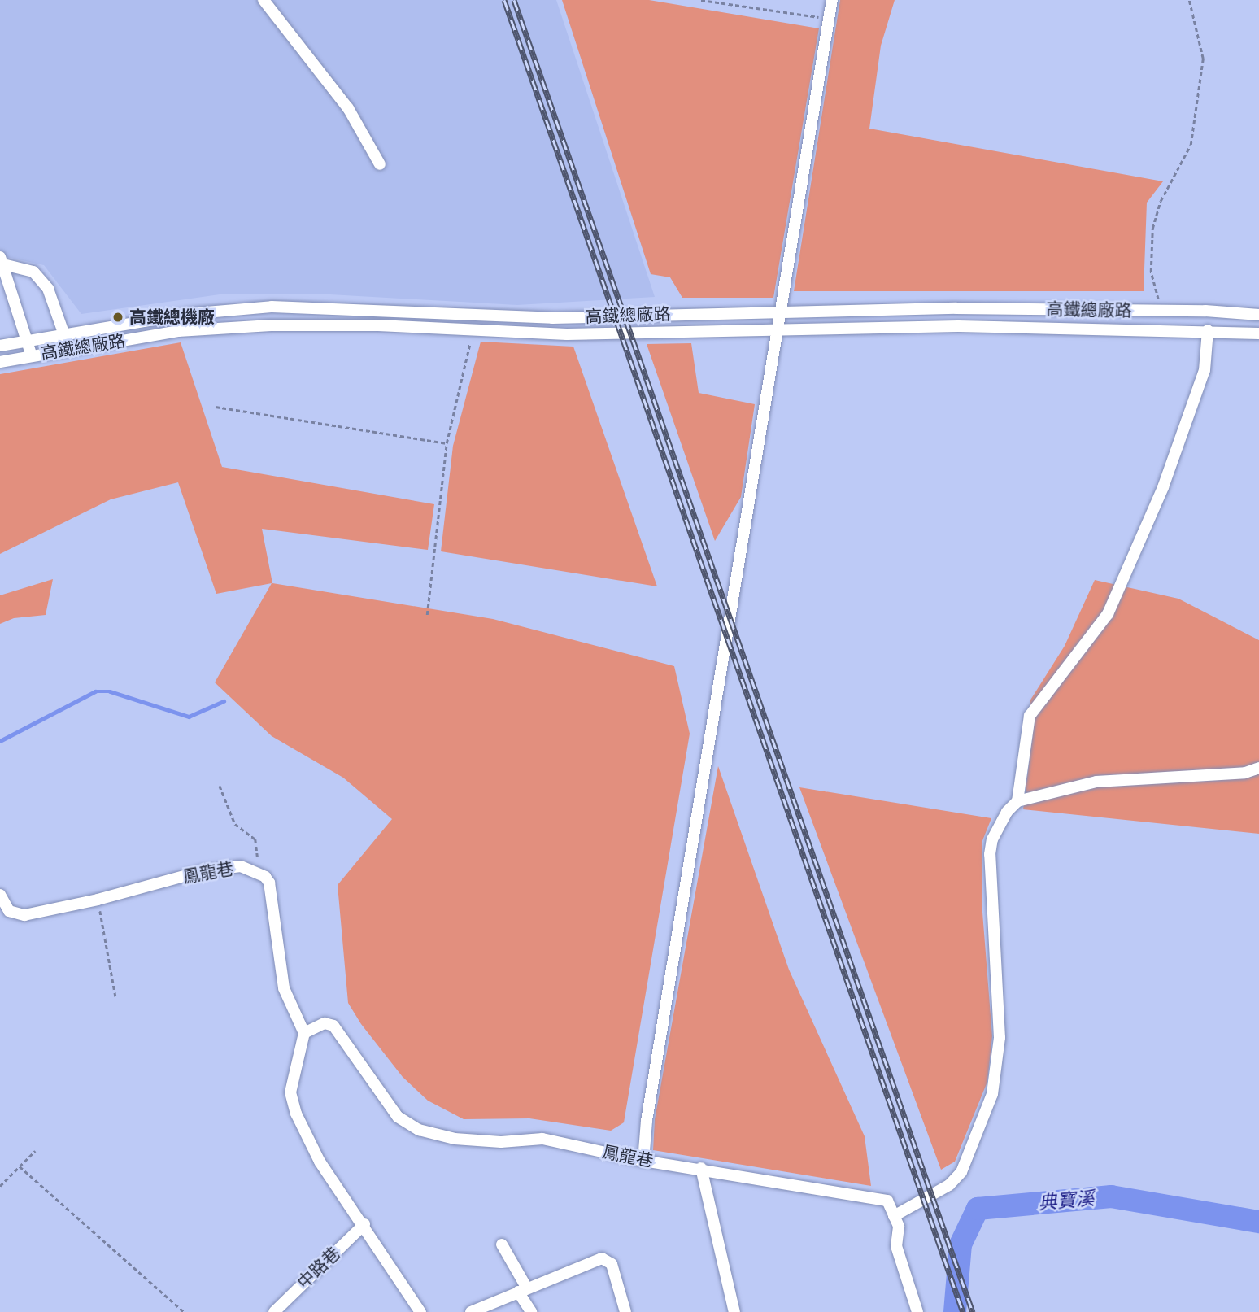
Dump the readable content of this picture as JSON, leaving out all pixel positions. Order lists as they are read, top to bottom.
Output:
{
  "streets": {
    "street": ["高鐵總廠路", "鳳龍巷", "中路巷"]
  },
  "water": ["典寶溪"],
  "places": ["高鐵總機廠"]
}
